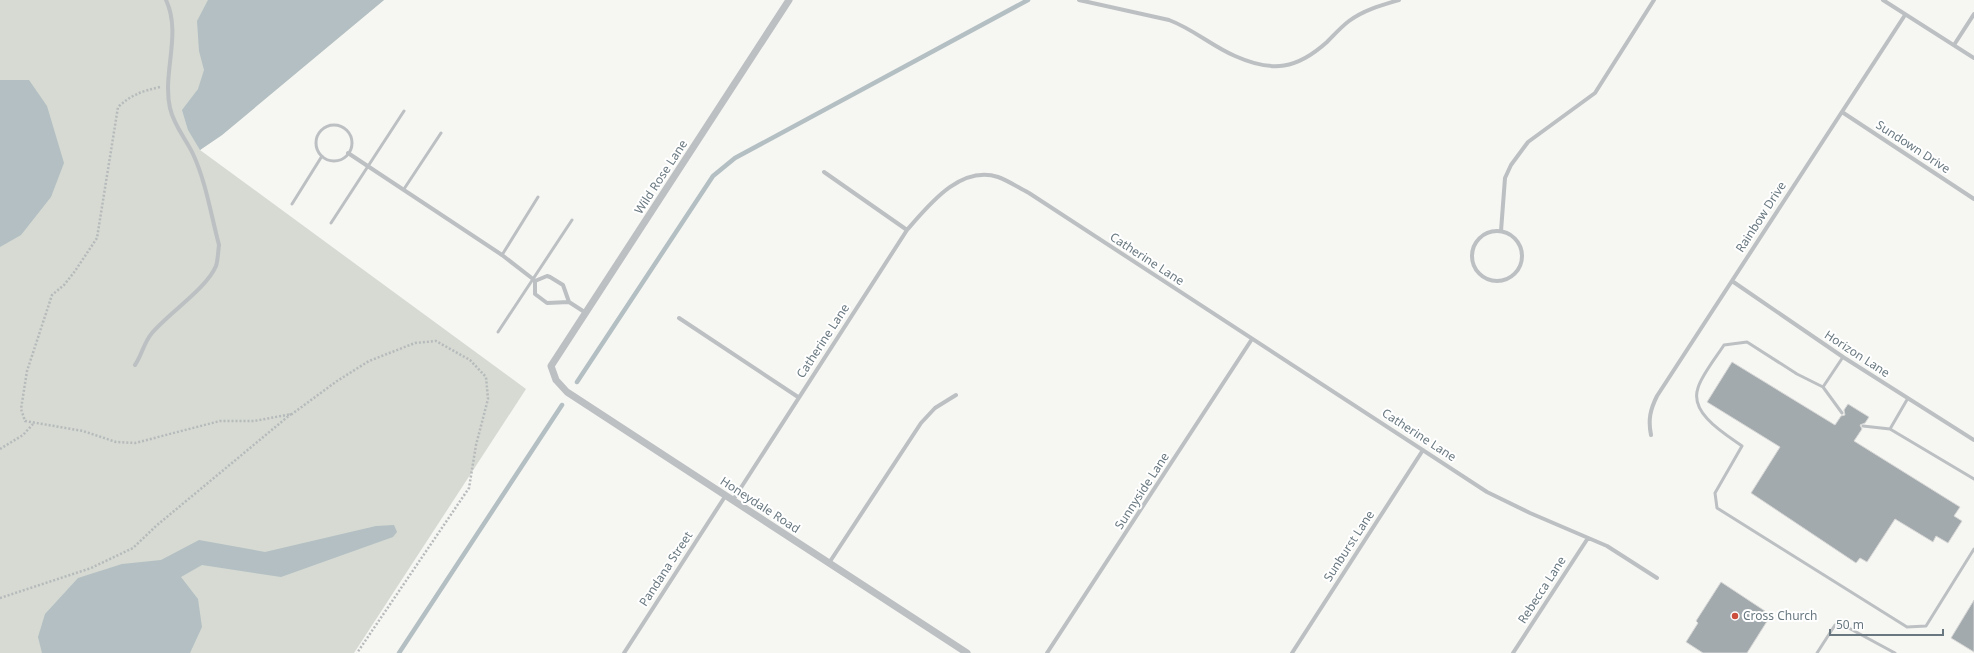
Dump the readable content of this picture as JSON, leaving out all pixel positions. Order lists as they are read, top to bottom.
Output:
{
  "streets": {
    "street": [
      "Sundown Drive",
      "Wild Rose Lane",
      "Rainbow Drive",
      "Catherine Lane",
      "Horizon Lane",
      "Sunnyside Lane",
      "Honeydale Road",
      "Sunburst Lane",
      "Pandana Street",
      "Rebecca Lane"
    ]
  },
  "crossings": [
    ["Sundown Drive", "Rainbow Drive"],
    ["Wild Rose Lane", "Honeydale Road"],
    ["Rainbow Drive", "Horizon Lane"],
    ["Catherine Lane", "Sunnyside Lane"],
    ["Catherine Lane", "Honeydale Road"],
    ["Catherine Lane", "Sunburst Lane"],
    ["Catherine Lane", "Rebecca Lane"],
    ["Honeydale Road", "Pandana Street"]
  ],
  "places": ["Cross Church"],
  "scale_bar": "50 m"
}
